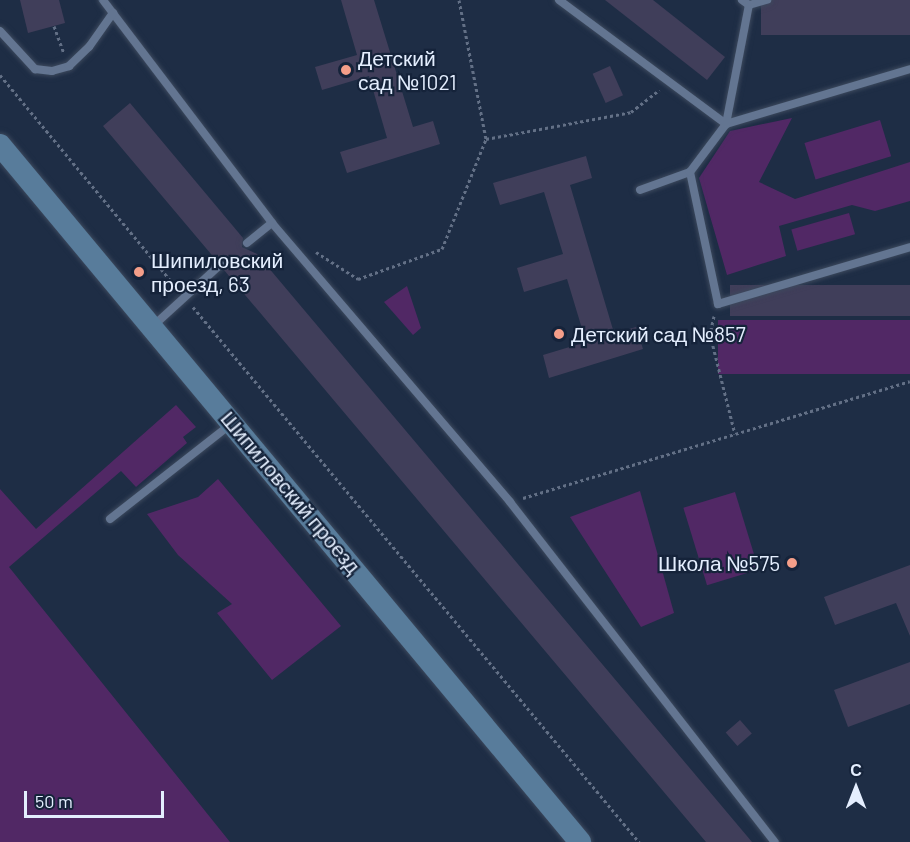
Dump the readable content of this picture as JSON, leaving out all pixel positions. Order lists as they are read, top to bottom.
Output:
{
  "streets": {
    "main road": ["Шипиловский проезд"]
  },
  "places": [
    "Детский сад №1021",
    "Шипиловский проезд, 63",
    "Детский сад №857",
    "Школа №575"
  ],
  "scale_bar": "50 m",
  "north": "top"
}
